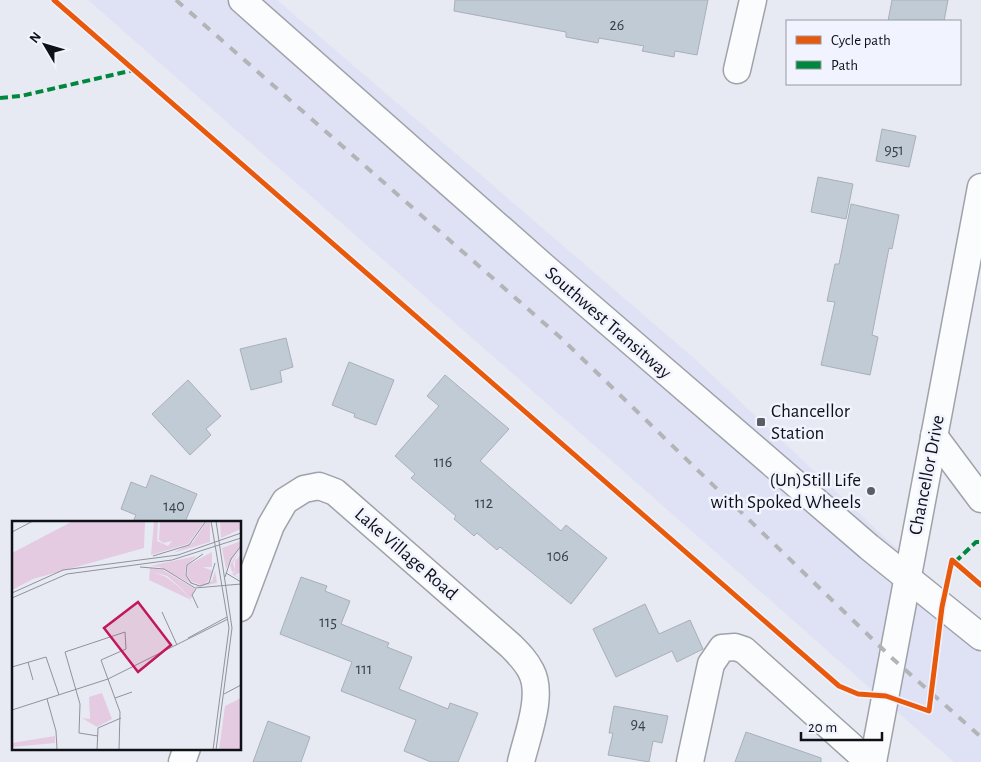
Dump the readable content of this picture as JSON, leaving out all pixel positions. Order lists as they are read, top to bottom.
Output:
{
  "streets": {
    "street": ["Southwest Transitway", "Chancellor Drive", "Lake Village Road"]
  },
  "crossings": [
    ["Southwest Transitway", "Chancellor Drive"]
  ],
  "places": {
    "transit": ["Chancellor Station"],
    "other": ["(Un)Still Life with Spoked Wheels"]
  },
  "house_numbers": [
    "26",
    "951",
    "116",
    "112",
    "140",
    "106",
    "115",
    "111",
    "94"
  ],
  "legend": ["Cycle path", "Path"],
  "scale_bar": "20 m",
  "north": "top left"
}
